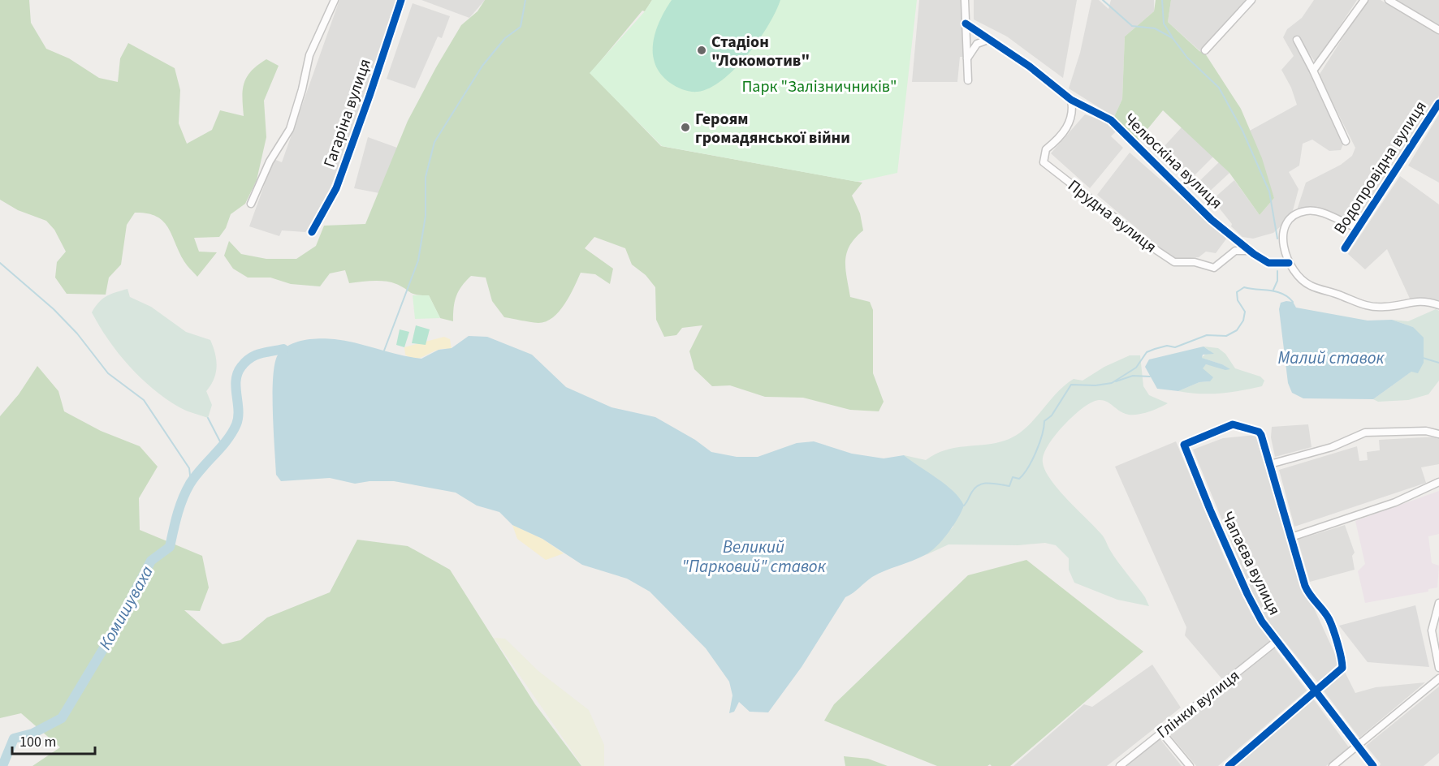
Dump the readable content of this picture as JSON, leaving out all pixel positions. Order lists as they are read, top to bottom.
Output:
{
  "streets": {
    "street": [
      "Гагаріна вулиця",
      "Челюскіна вулиця",
      "Водопровідна вулиця",
      "Прудна вулиця",
      "Чапаєва вулиця",
      "Глінки вулиця"
    ]
  },
  "crossings": [
    ["Челюскіна вулиця", "Водопровідна вулиця"],
    ["Челюскіна вулиця", "Прудна вулиця"],
    ["Чапаєва вулиця", "Глінки вулиця"]
  ],
  "water": ["Малий ставок", "Великий \"Парковий\" ставок", "Комишуваха"],
  "parks": ["Парк \"Залізничників\""],
  "places": ["Стадіон \"Локомотив\"", "Героям громадянської війни"],
  "scale_bar": "100 m"
}
